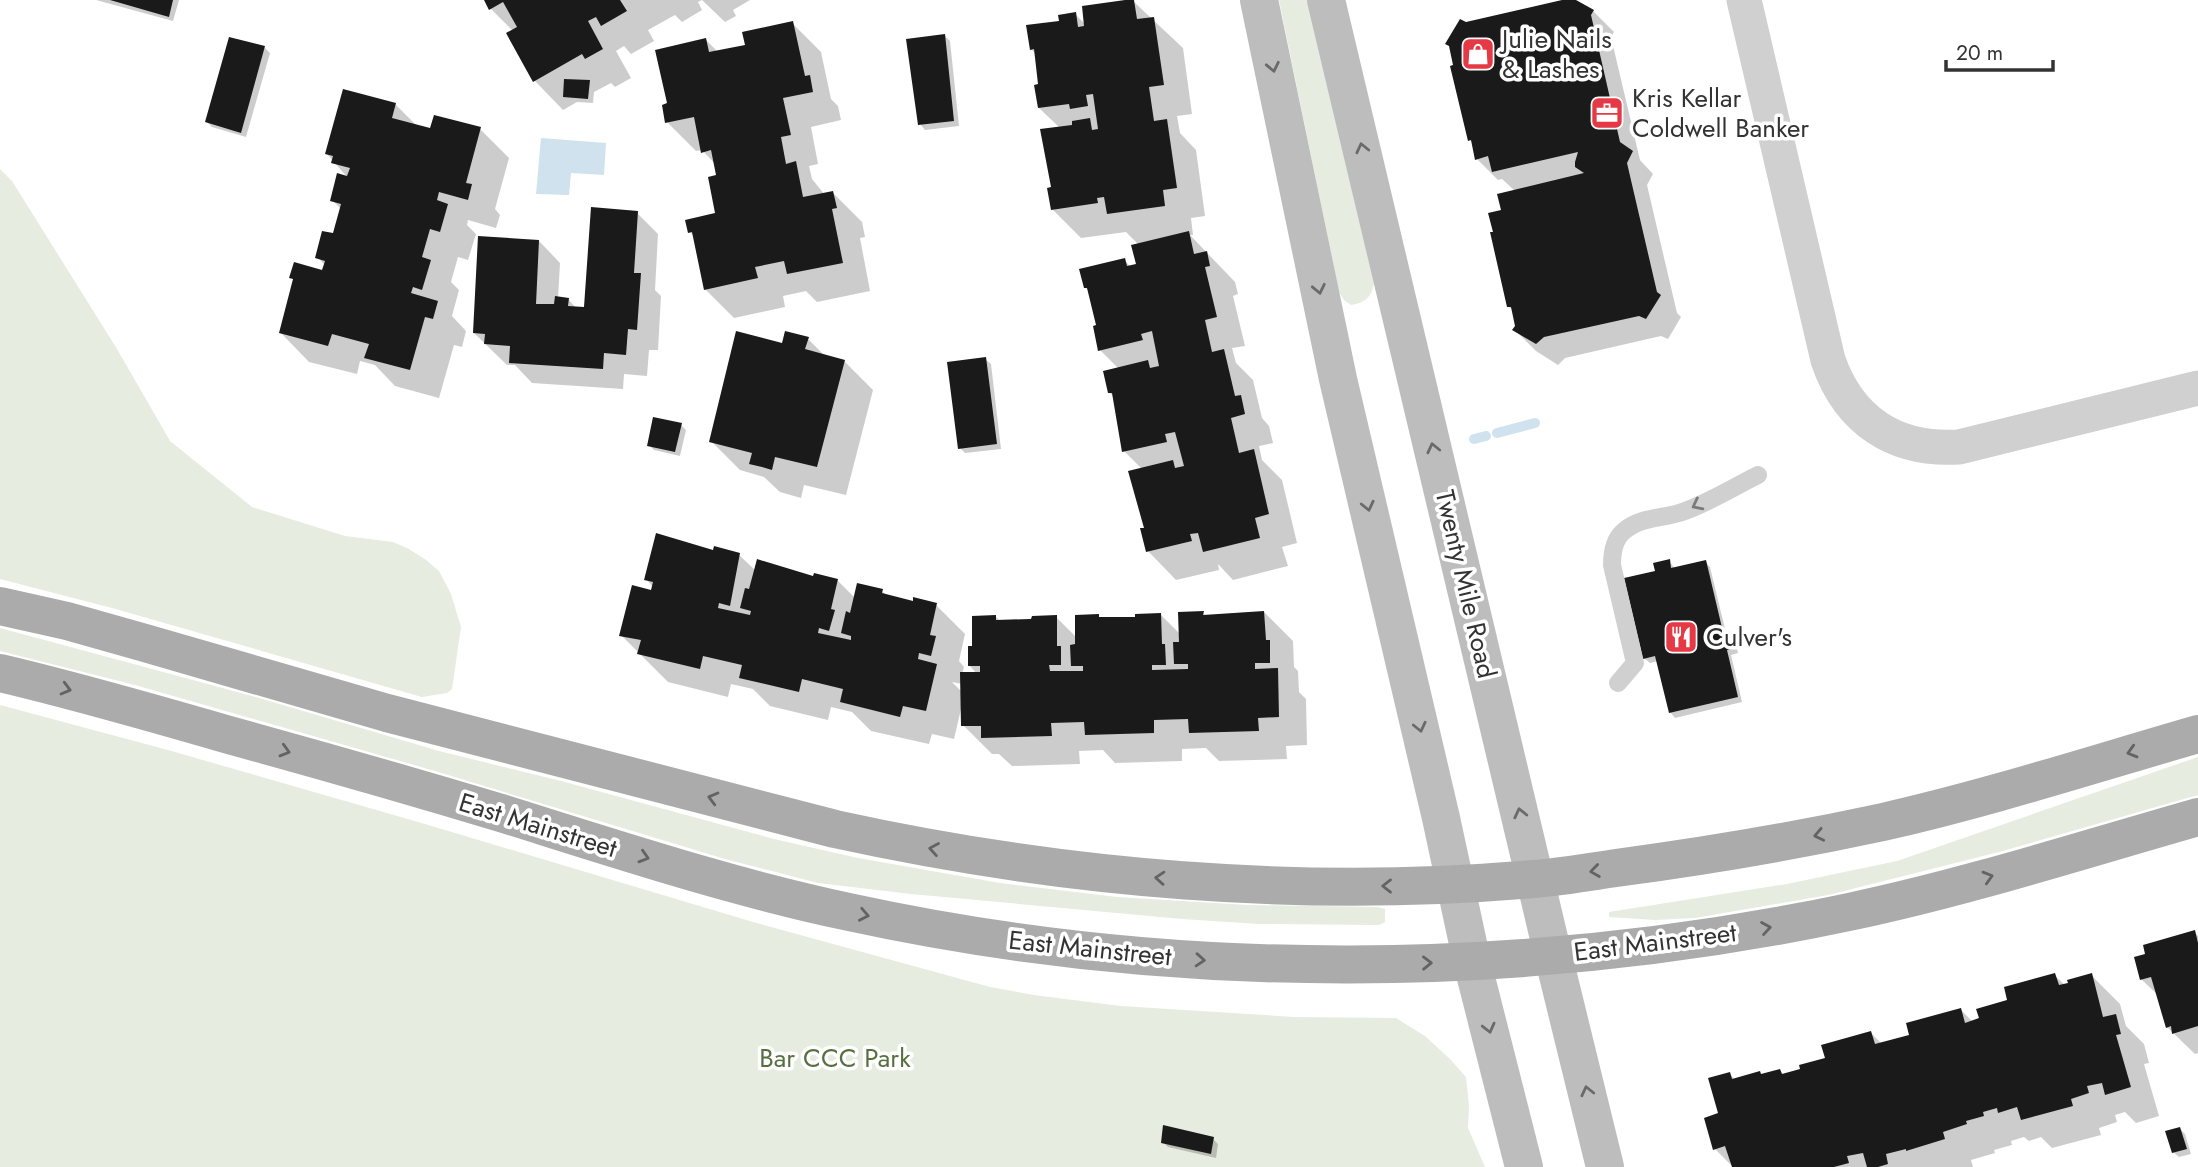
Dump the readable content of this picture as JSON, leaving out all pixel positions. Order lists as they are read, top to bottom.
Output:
{
  "streets": {
    "main road": ["Twenty Mile Road", "East Mainstreet"]
  },
  "crossings": [
    ["Twenty Mile Road", "East Mainstreet"]
  ],
  "parks": ["Bar CCC Park"],
  "places": {
    "shop": ["Julie Nails & Lashes"],
    "office": ["Kris Kellar Coldwell Banker"],
    "restaurant": ["Culver's"]
  },
  "scale_bar": "20 m"
}
